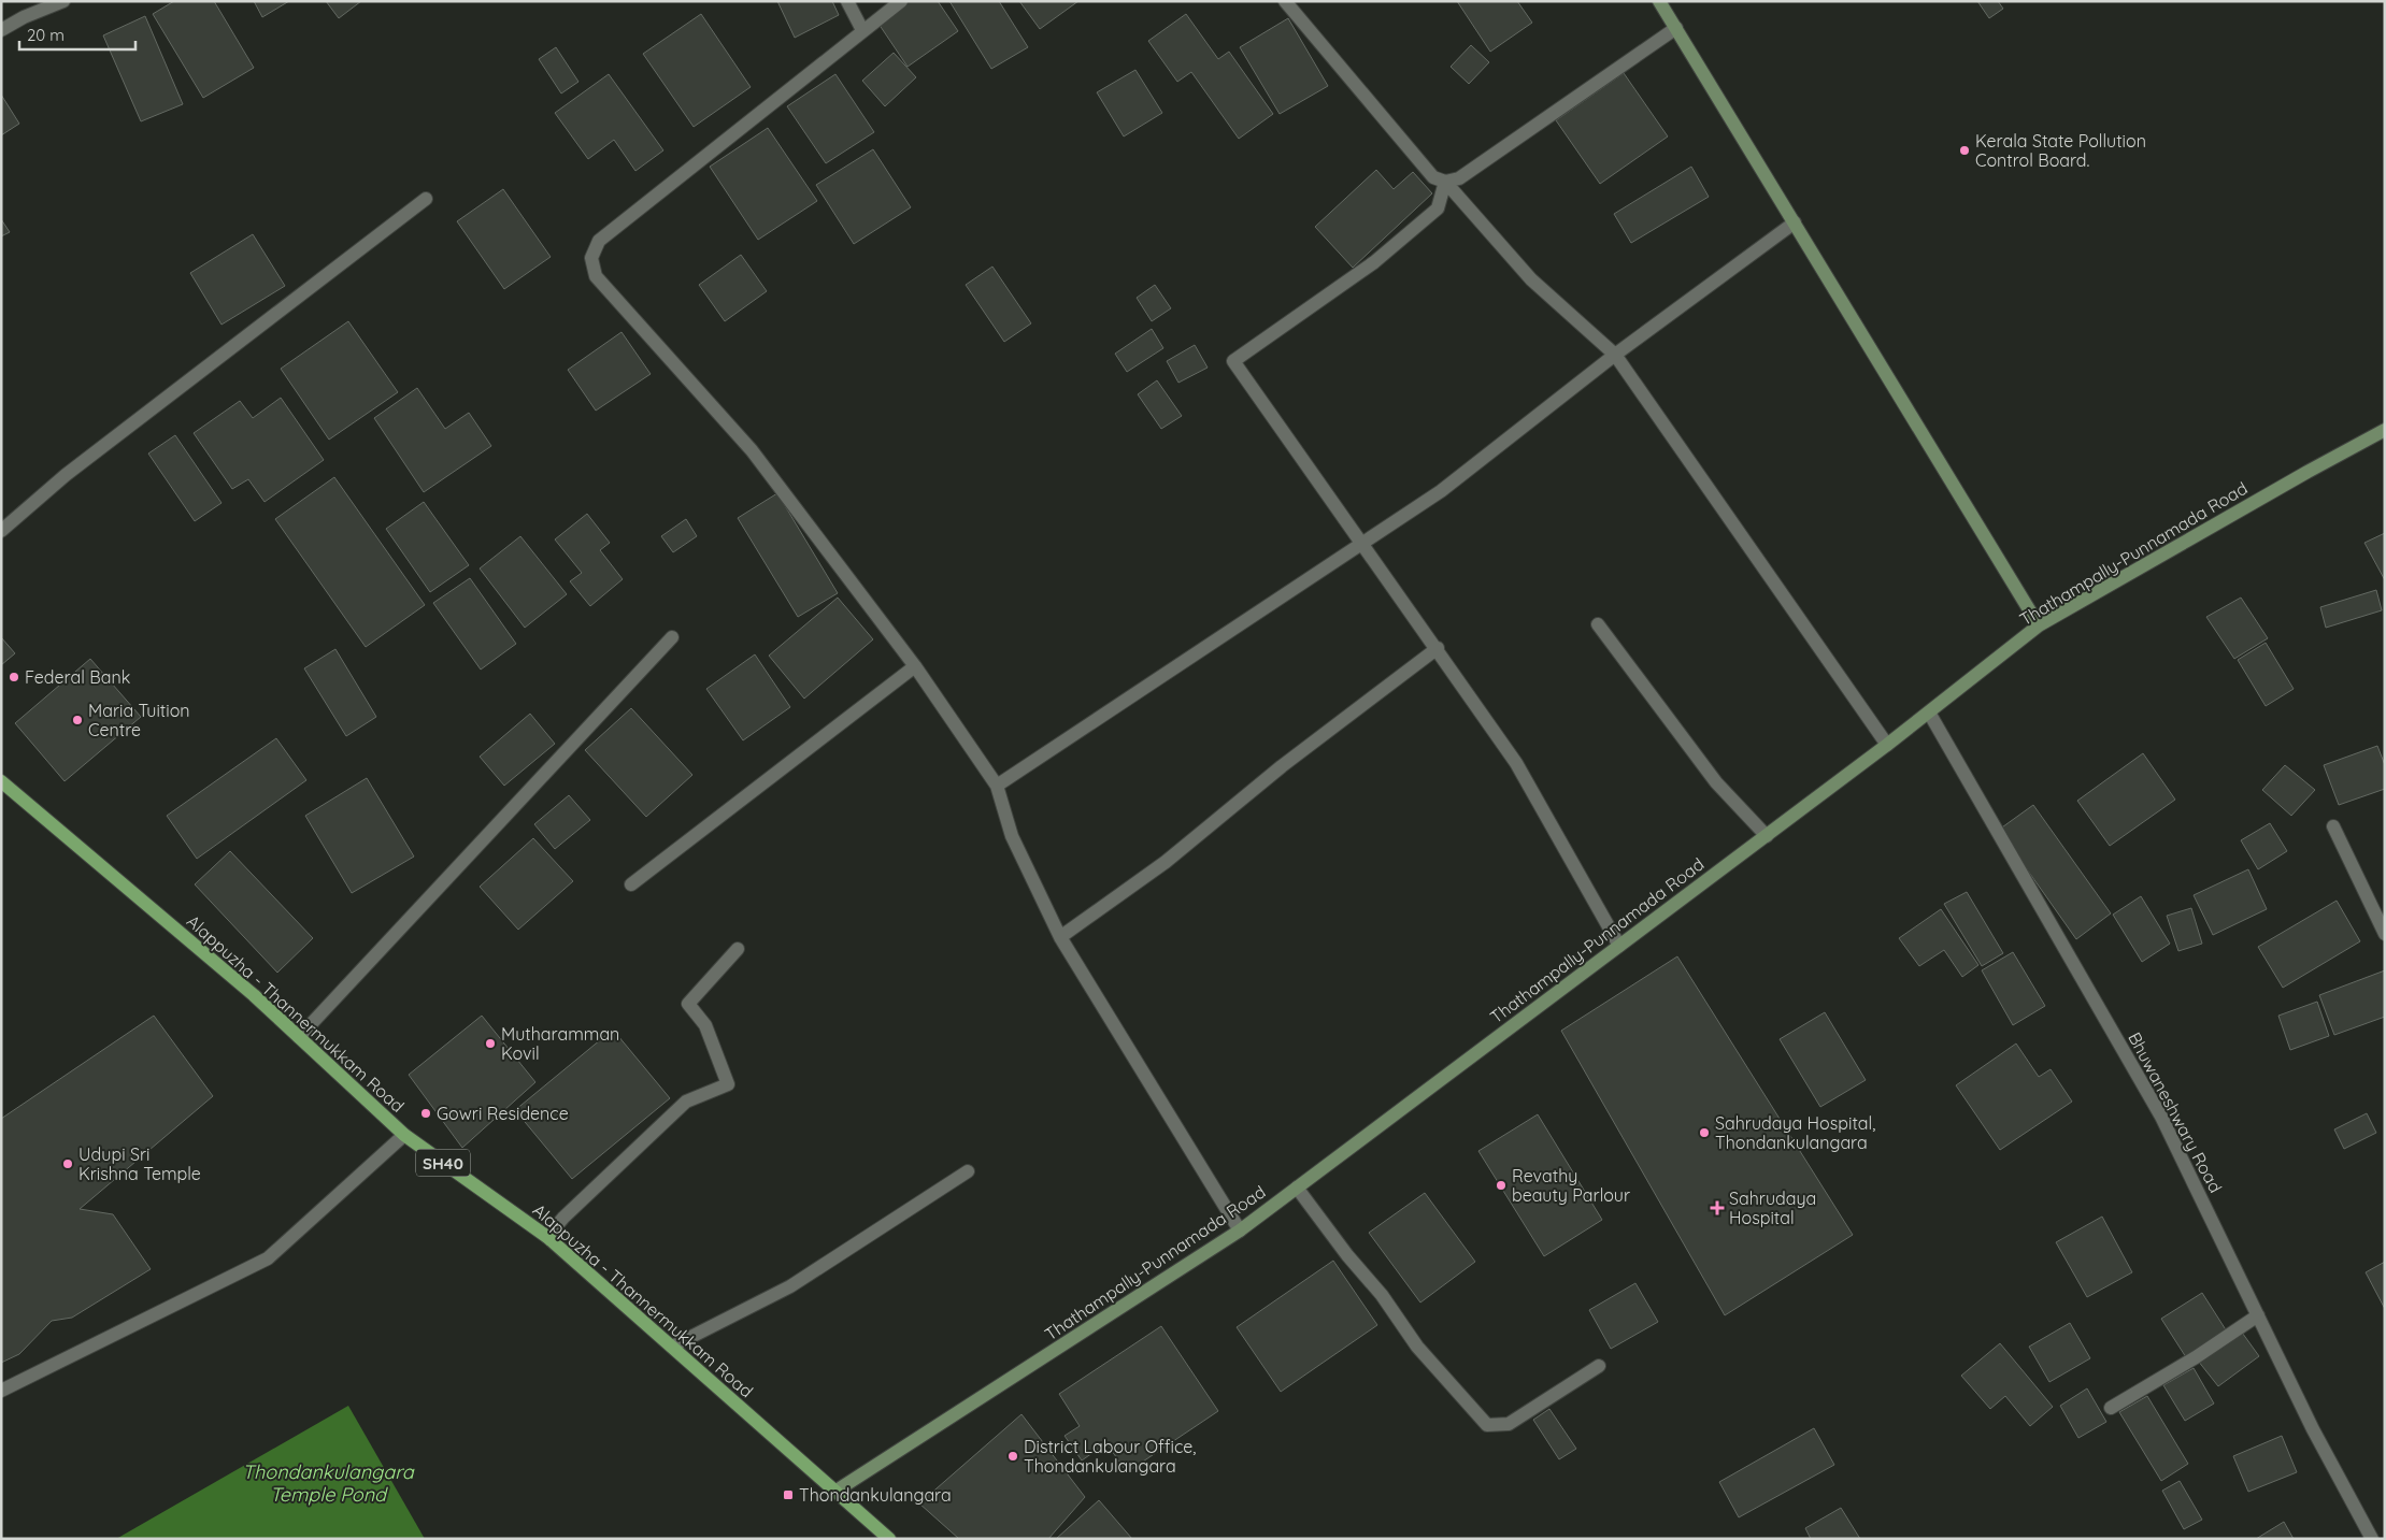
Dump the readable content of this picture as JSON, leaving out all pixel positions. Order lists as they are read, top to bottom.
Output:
{
  "streets": {
    "main road": ["Thathampally-Punnamada Road", "Alappuzha - Thannermukkam Road", "SH40"],
    "street": ["Bhuwaneshwary Road"]
  },
  "crossings": [
    ["Thathampally-Punnamada Road", "Alappuzha - Thannermukkam Road"],
    ["Thathampally-Punnamada Road", "Bhuwaneshwary Road"]
  ],
  "water": ["Thondankulangara Temple Pond"],
  "places": {
    "other": [
      "Kerala State Pollution Control Board.",
      "Federal Bank",
      "Maria Tuition Centre",
      "Mutharamman Kovil",
      "Gowri Residence",
      "Sahrudaya Hospital, Thondankulangara",
      "Udupi Sri Krishna Temple",
      "Revathy beauty Parlour",
      "District Labour Office, Thondankulangara"
    ],
    "health": ["Sahrudaya Hospital"],
    "transit": ["Thondankulangara"]
  },
  "scale_bar": "20 m"
}
